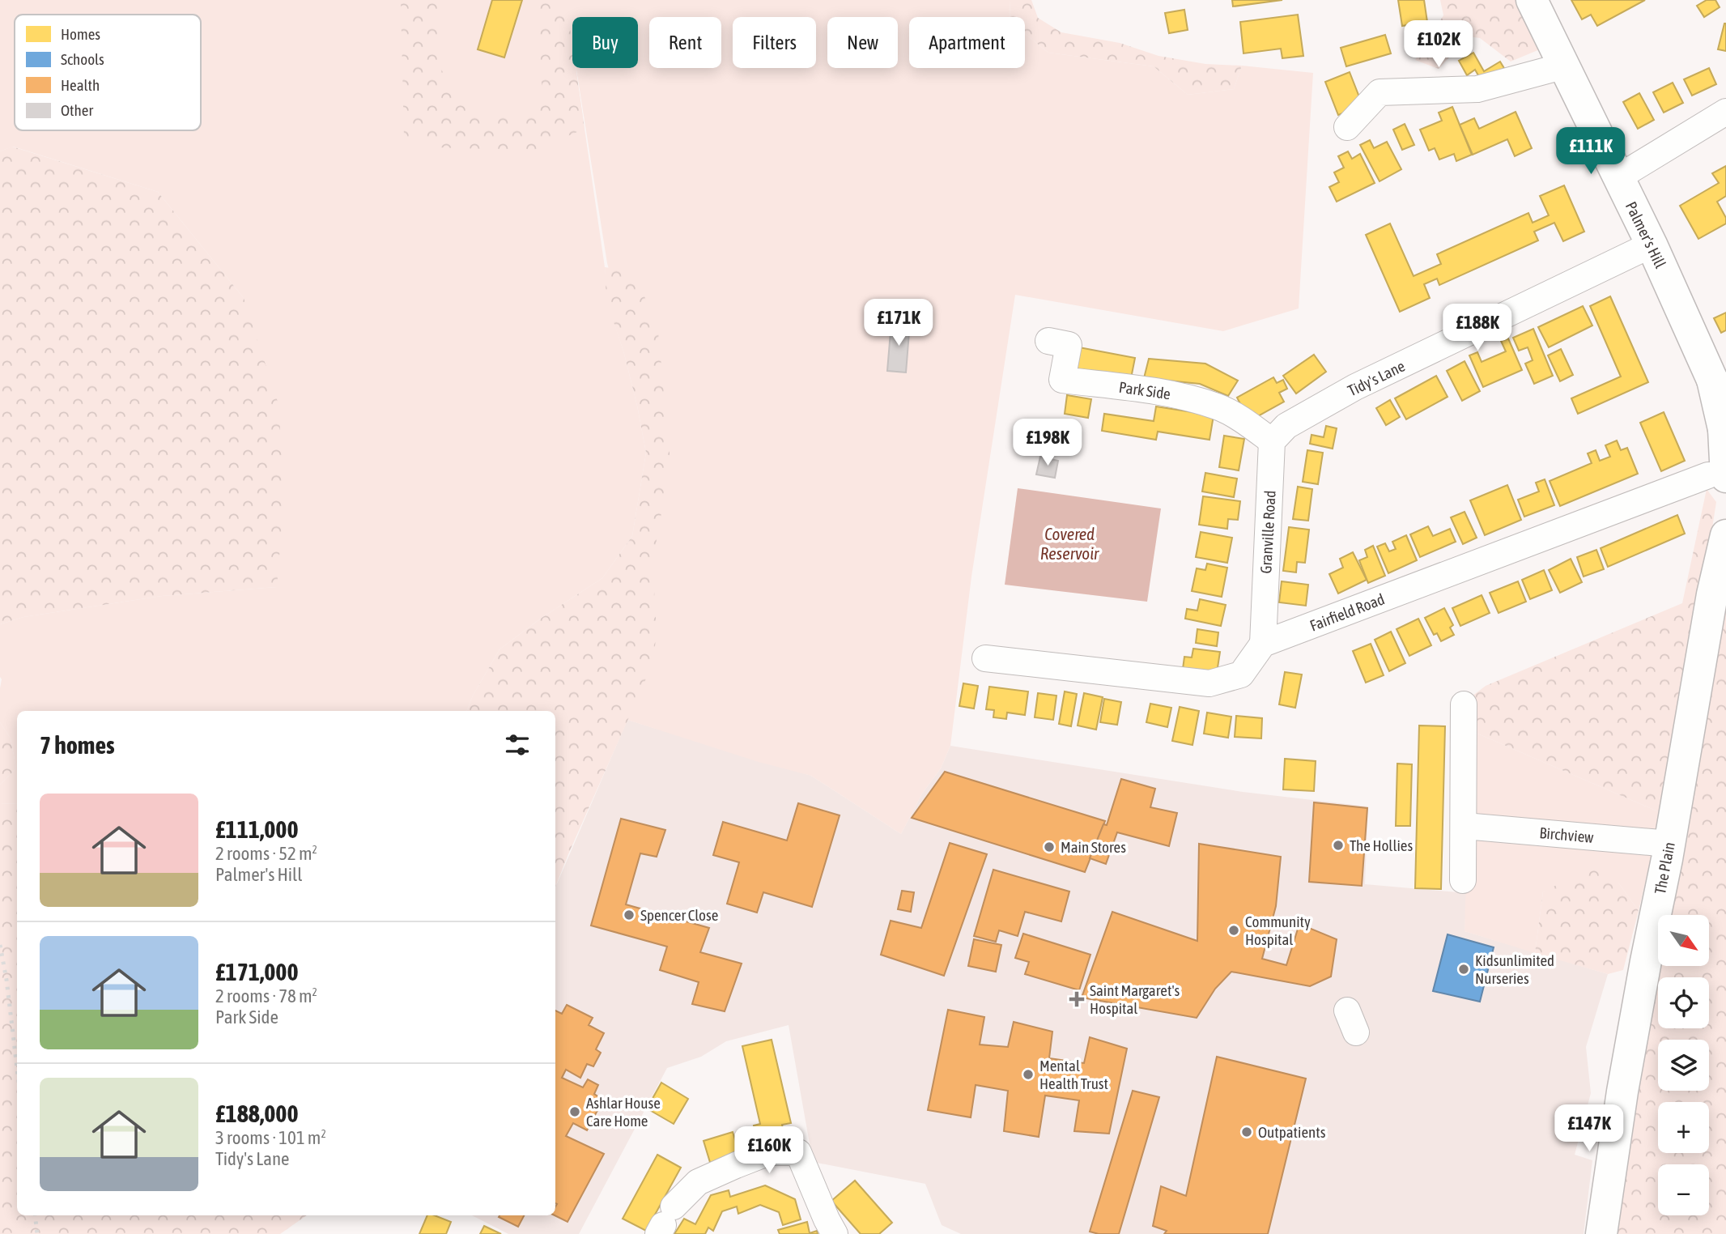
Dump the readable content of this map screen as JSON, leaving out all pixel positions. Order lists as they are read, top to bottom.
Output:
{
  "streets": {
    "main road": ["Palmer's Hill", "The Plain"],
    "street": [
      "Tidy's Lane",
      "Park Side",
      "Granville Road",
      "Fairfield Road",
      "Birchview"
    ]
  },
  "crossings": [
    ["Palmer's Hill", "Tidy's Lane"],
    ["Tidy's Lane", "Park Side"],
    ["Tidy's Lane", "Granville Road"],
    ["Park Side", "Granville Road"],
    ["Granville Road", "Fairfield Road"],
    ["Birchview", "The Plain"]
  ],
  "water": ["Covered Reservoir"],
  "places": {
    "other": [
      "The Hollies",
      "Main Stores",
      "Spencer Close",
      "Community Hospital",
      "Kidsunlimited Nurseries",
      "Mental Health Trust",
      "Ashlar House Care Home",
      "Outpatients"
    ],
    "health": ["Saint Margaret's Hospital"]
  },
  "legend": [
    "Homes",
    "Schools",
    "Health",
    "Other"
  ],
  "north": "bottom right",
  "page": {
    "chip": [
      "Buy",
      "Rent",
      "Filters",
      "New",
      "Apartment"
    ],
    "price": [
      "£102K",
      "£111K",
      "£171K",
      "£188K",
      "£198K",
      "£147K",
      "£160K"
    ],
    "heading": "7 homes",
    "list": [
      {
        "name": "£111,000",
        "note": "2 rooms · 52 m² · Palmer's Hill"
      },
      {
        "name": "£171,000",
        "note": "2 rooms · 78 m² · Park Side"
      },
      {
        "name": "£188,000",
        "note": "3 rooms · 101 m² · Tidy's Lane"
      }
    ],
    "map_buttons": ["+", "−"]
  }
}
